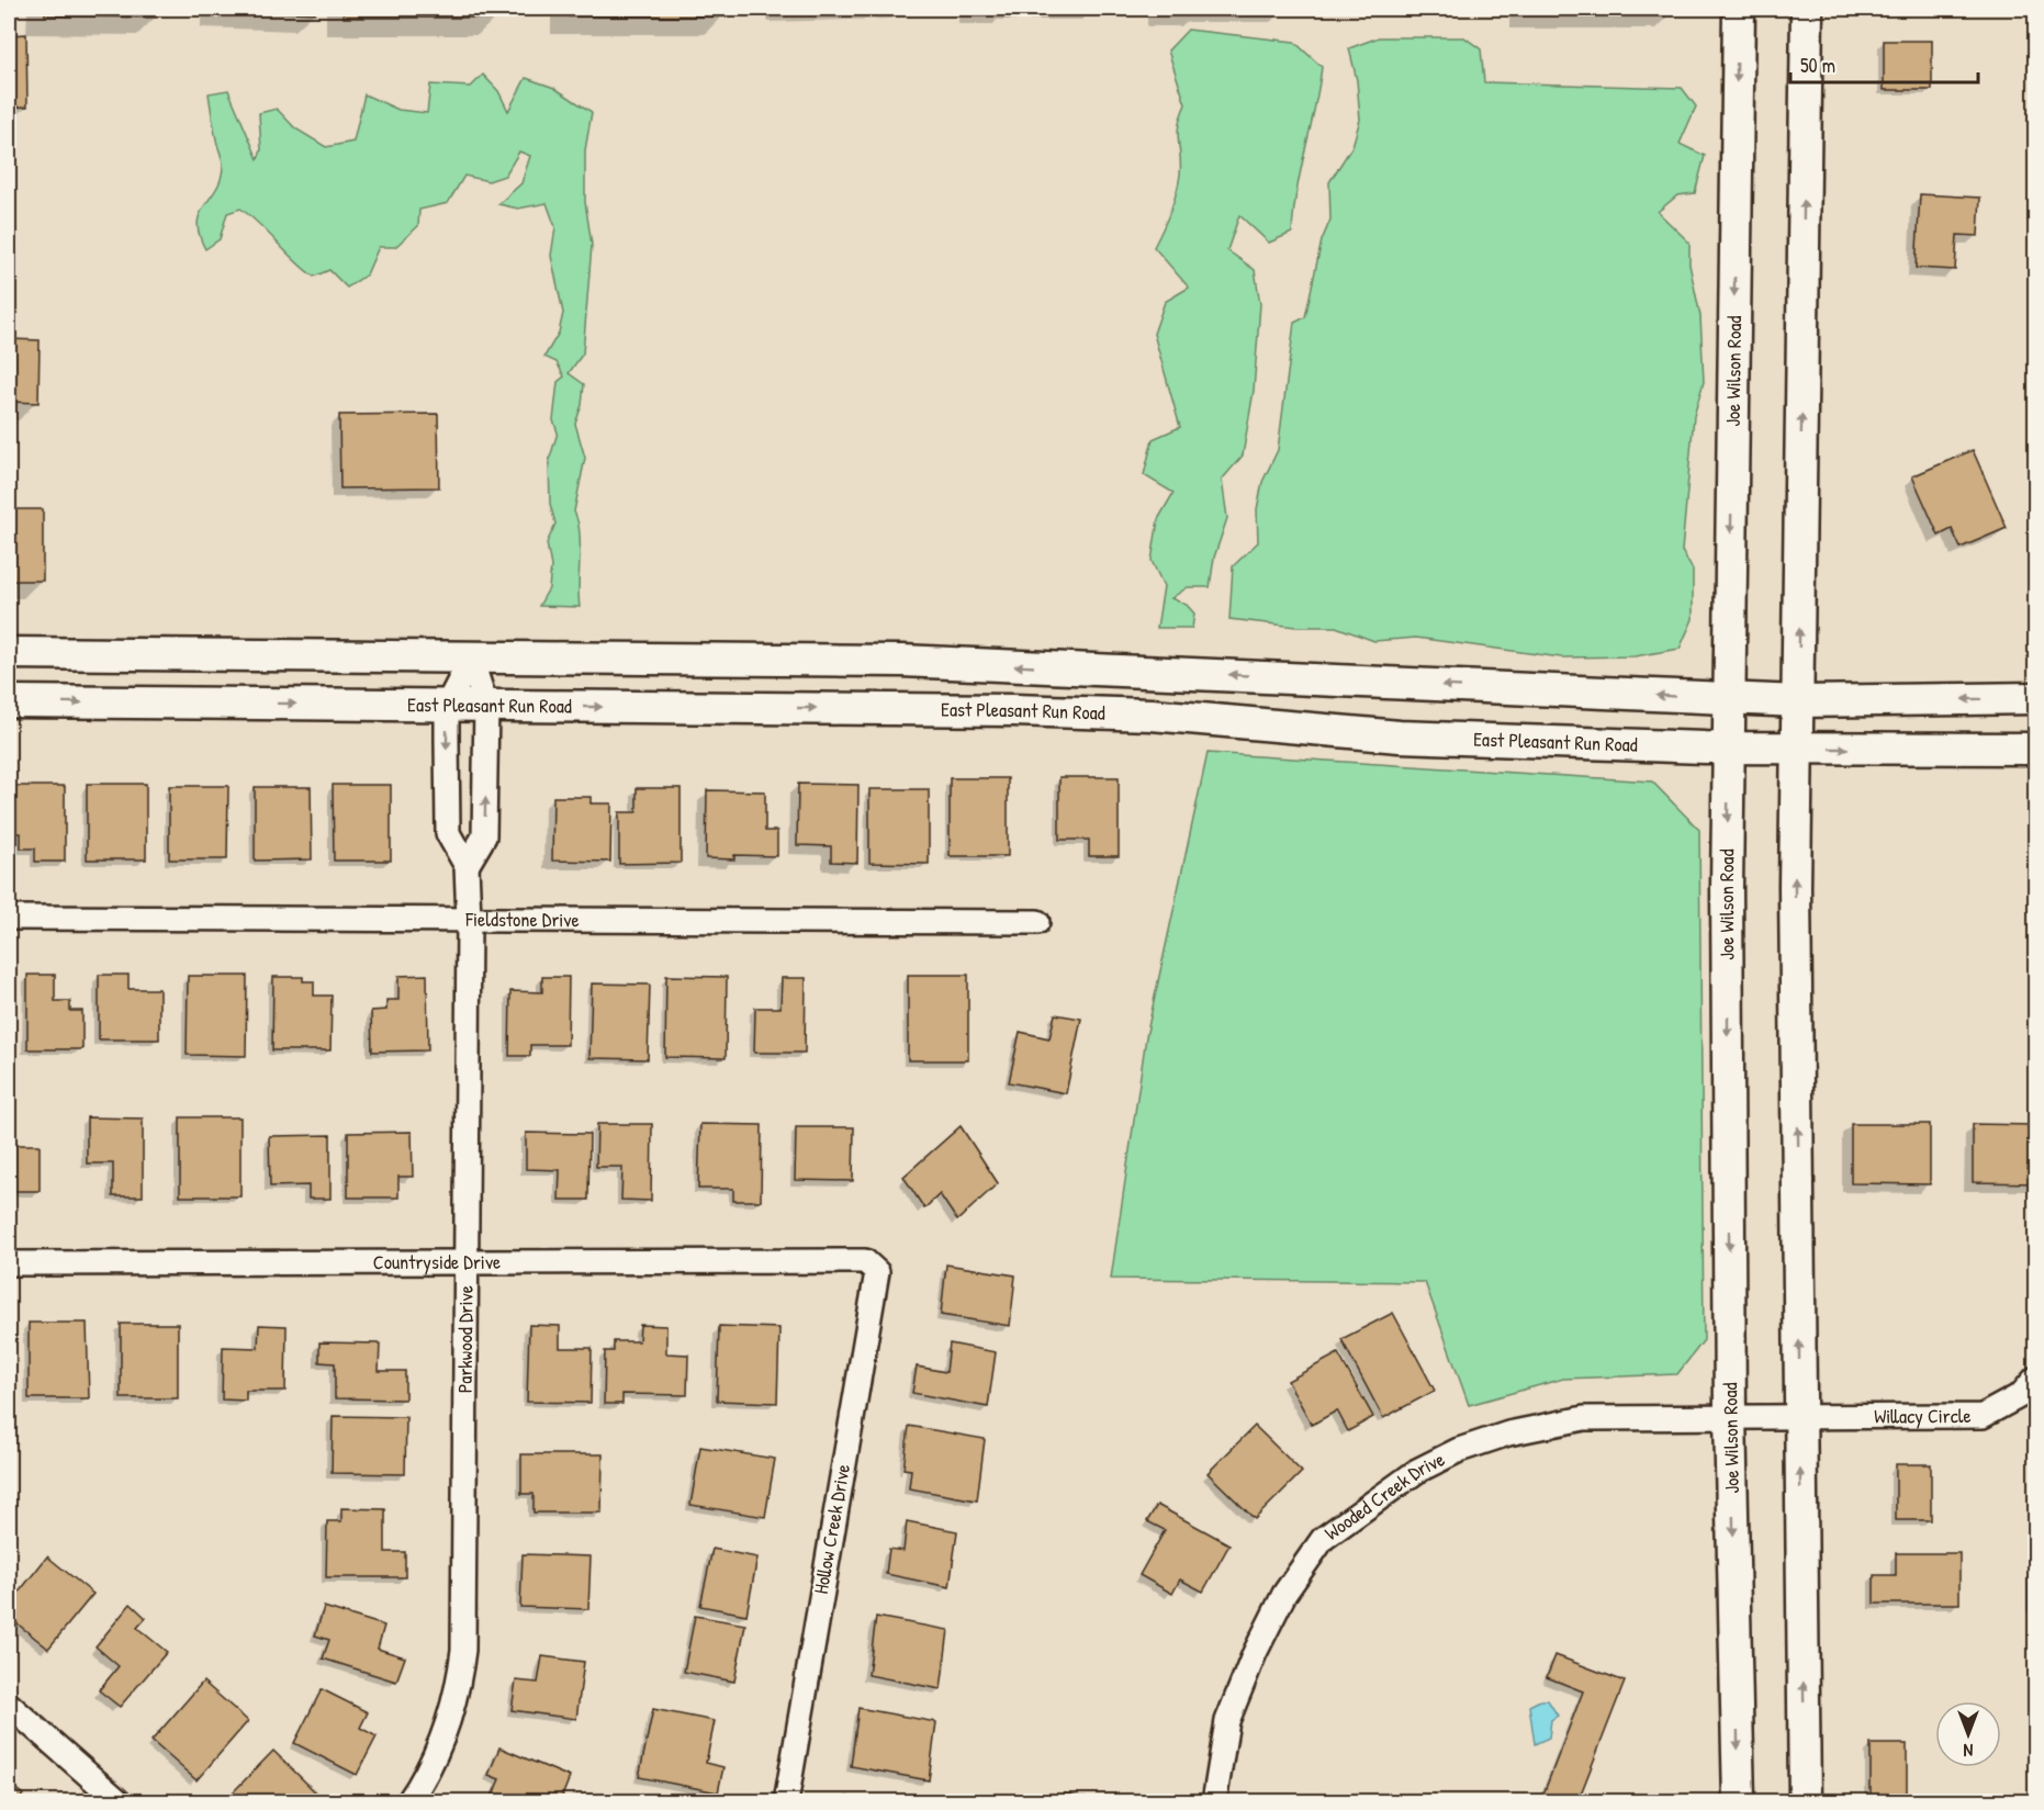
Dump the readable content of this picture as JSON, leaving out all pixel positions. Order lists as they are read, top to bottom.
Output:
{
  "streets": {
    "main road": ["Joe Wilson Road", "East Pleasant Run Road"],
    "street": [
      "Fieldstone Drive",
      "Countryside Drive",
      "Parkwood Drive",
      "Willacy Circle",
      "Wooded Creek Drive",
      "Hollow Creek Drive"
    ]
  },
  "crossings": [
    ["Joe Wilson Road", "East Pleasant Run Road"],
    ["Joe Wilson Road", "Willacy Circle"],
    ["Joe Wilson Road", "Wooded Creek Drive"],
    ["East Pleasant Run Road", "Parkwood Drive"],
    ["Fieldstone Drive", "Parkwood Drive"],
    ["Countryside Drive", "Parkwood Drive"],
    ["Countryside Drive", "Hollow Creek Drive"],
    ["Willacy Circle", "Wooded Creek Drive"]
  ],
  "scale_bar": "50 m",
  "north": "bottom"
}
